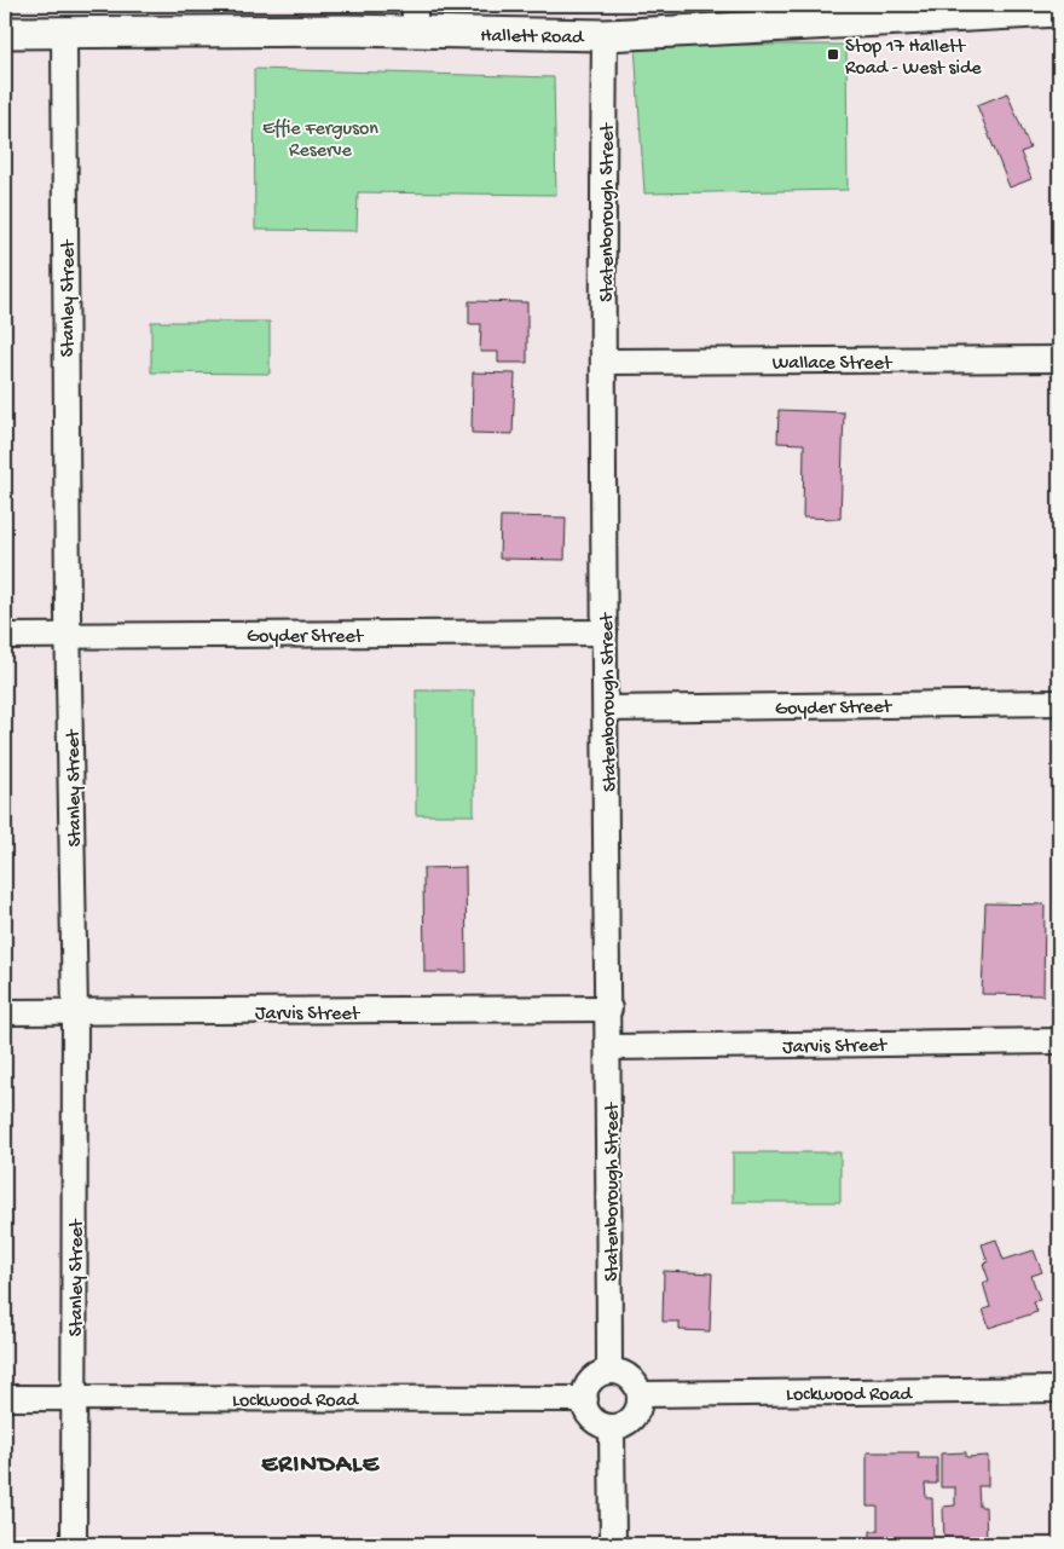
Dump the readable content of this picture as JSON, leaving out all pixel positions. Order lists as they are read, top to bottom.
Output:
{
  "streets": {
    "main road": ["Hallett Road"],
    "street": [
      "Statenborough Street",
      "Stanley Street",
      "Wallace Street",
      "Goyder Street",
      "Jarvis Street",
      "Lockwood Road"
    ]
  },
  "crossings": [
    ["Hallett Road", "Statenborough Street"],
    ["Hallett Road", "Stanley Street"],
    ["Statenborough Street", "Wallace Street"],
    ["Statenborough Street", "Goyder Street"],
    ["Statenborough Street", "Jarvis Street"],
    ["Statenborough Street", "Lockwood Road"],
    ["Stanley Street", "Goyder Street"],
    ["Stanley Street", "Jarvis Street"],
    ["Stanley Street", "Lockwood Road"]
  ],
  "districts": ["ERINDALE"],
  "parks": ["Effie Ferguson Reserve"],
  "places": {
    "transit": ["Stop 17 Hallett Road - West side"]
  }
}
